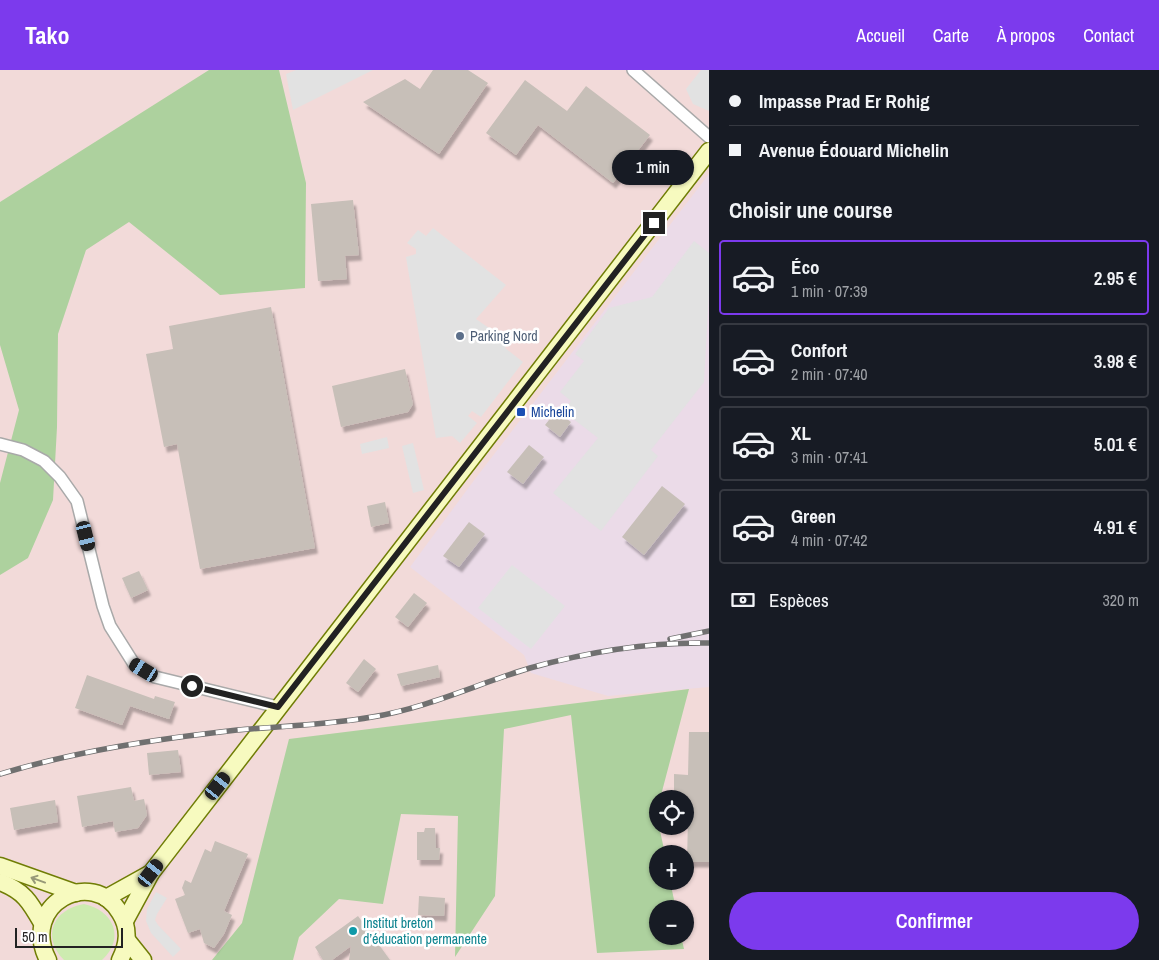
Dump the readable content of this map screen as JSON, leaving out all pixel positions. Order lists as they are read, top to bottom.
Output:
{
  "places": {
    "other": ["Parking Nord", "Institut breton d’éducation permanente"],
    "transit": ["Michelin"]
  },
  "scale_bar": "50 m",
  "page": {
    "header": "Tako",
    "nav": [
      "Accueil",
      "Carte",
      "À propos",
      "Contact"
    ],
    "banner": ["Impasse Prad Er Rohig", "Avenue Édouard Michelin"],
    "bubble": "1 min",
    "heading": "Choisir une course",
    "list": [
      {
        "name": "Éco",
        "note": "1 min · 07:39",
        "value": "2.95 €"
      },
      {
        "name": "Confort",
        "note": "2 min · 07:40",
        "value": "3.98 €"
      },
      {
        "name": "XL",
        "note": "3 min · 07:41",
        "value": "5.01 €"
      },
      {
        "name": "Green",
        "note": "4 min · 07:42",
        "value": "4.91 €"
      }
    ],
    "pay": ["Espèces", "320 m"],
    "map_buttons": ["+", "−"],
    "buttons": "Confirmer",
    "scale": "50 m"
  }
}
